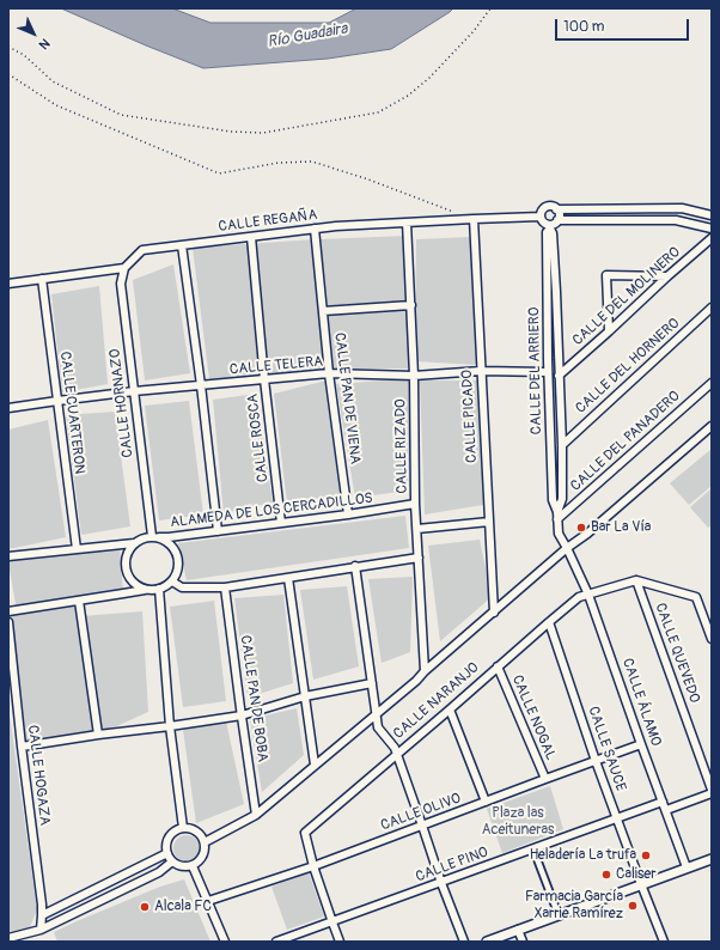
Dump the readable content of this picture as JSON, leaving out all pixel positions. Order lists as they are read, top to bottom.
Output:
{
  "streets": {
    "street": [
      "CALLE REGAÑA",
      "CALLE DEL MOLINERO",
      "CALLE TELERA",
      "CALLE DEL HORNERO",
      "CALLE DEL ARRIERO",
      "CALLE PAN DE VIENA",
      "CALLE HORNAZO",
      "CALLE CUARTERON",
      "CALLE PICADO",
      "CALLE ROSCA",
      "CALLE DEL PANADERO",
      "CALLE RIZADO",
      "ALAMEDA DE LOS CERCADILLOS",
      "CALLE QUEVEDO",
      "CALLE PAN DE BOBA",
      "CALLE NARANJO",
      "CALLE ÁLAMO",
      "CALLE NOGAL",
      "CALLE SAUCE",
      "CALLE HOGAZA",
      "CALLE OLIVO",
      "CALLE PINO"
    ]
  },
  "crossings": [
    ["CALLE REGAÑA", "CALLE DEL ARRIERO"],
    ["CALLE REGAÑA", "CALLE PAN DE VIENA"],
    ["CALLE REGAÑA", "CALLE HORNAZO"],
    ["CALLE REGAÑA", "CALLE PICADO"],
    ["CALLE REGAÑA", "CALLE ROSCA"],
    ["CALLE REGAÑA", "CALLE RIZADO"],
    ["CALLE DEL MOLINERO", "CALLE DEL ARRIERO"],
    ["CALLE TELERA", "CALLE DEL ARRIERO"],
    ["CALLE TELERA", "CALLE PAN DE VIENA"],
    ["CALLE TELERA", "CALLE HORNAZO"],
    ["CALLE TELERA", "CALLE CUARTERON"],
    ["CALLE TELERA", "CALLE PICADO"],
    ["CALLE TELERA", "CALLE ROSCA"],
    ["CALLE TELERA", "CALLE RIZADO"],
    ["CALLE DEL HORNERO", "CALLE DEL ARRIERO"],
    ["CALLE DEL ARRIERO", "CALLE DEL PANADERO"],
    ["CALLE DEL ARRIERO", "CALLE ÁLAMO"],
    ["CALLE PAN DE VIENA", "ALAMEDA DE LOS CERCADILLOS"],
    ["CALLE HORNAZO", "ALAMEDA DE LOS CERCADILLOS"],
    ["CALLE ROSCA", "ALAMEDA DE LOS CERCADILLOS"],
    ["CALLE RIZADO", "ALAMEDA DE LOS CERCADILLOS"],
    ["CALLE QUEVEDO", "CALLE NARANJO"],
    ["CALLE NARANJO", "CALLE ÁLAMO"],
    ["CALLE NARANJO", "CALLE NOGAL"],
    ["CALLE NARANJO", "CALLE SAUCE"],
    ["CALLE NARANJO", "CALLE OLIVO"],
    ["CALLE ÁLAMO", "CALLE OLIVO"],
    ["CALLE ÁLAMO", "CALLE PINO"],
    ["CALLE NOGAL", "CALLE OLIVO"],
    ["CALLE SAUCE", "CALLE OLIVO"],
    ["CALLE SAUCE", "CALLE PINO"]
  ],
  "water": ["Río Guadaira"],
  "parks": ["Plaza las Aceituneras"],
  "places": [
    "Bar La Vía",
    "Heladería La trufa",
    "Caliser",
    "Farmacia García Xarrie Ramírez",
    "Alcala FC"
  ],
  "scale_bar": "100 m",
  "north": "bottom right"
}
